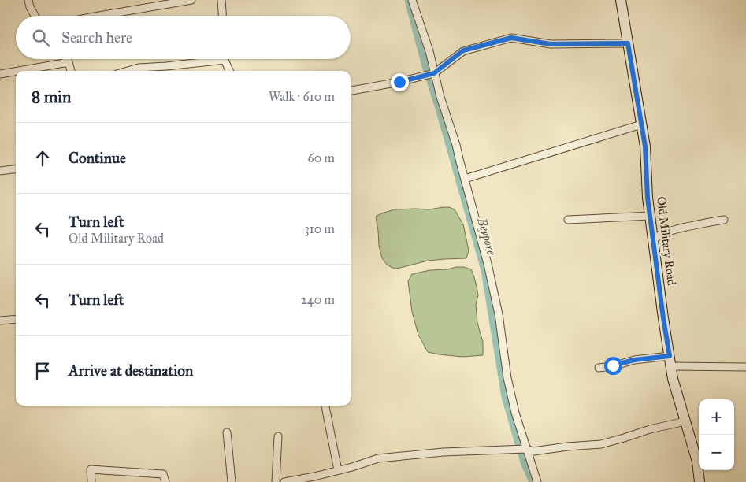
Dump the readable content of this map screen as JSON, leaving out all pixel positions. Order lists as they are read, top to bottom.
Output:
{
  "streets": {
    "main road": ["Old Military Road"]
  },
  "water": ["Beypore"],
  "page": {
    "search": "Search here",
    "heading": ["8 min", "Walk · 610 m"],
    "list": [
      ["Continue", "60 m"],
      ["Turn left", "Old Military Road", "310 m"],
      ["Turn left", "240 m"],
      "Arrive at destination"
    ],
    "map_buttons": ["+", "−"]
  }
}
